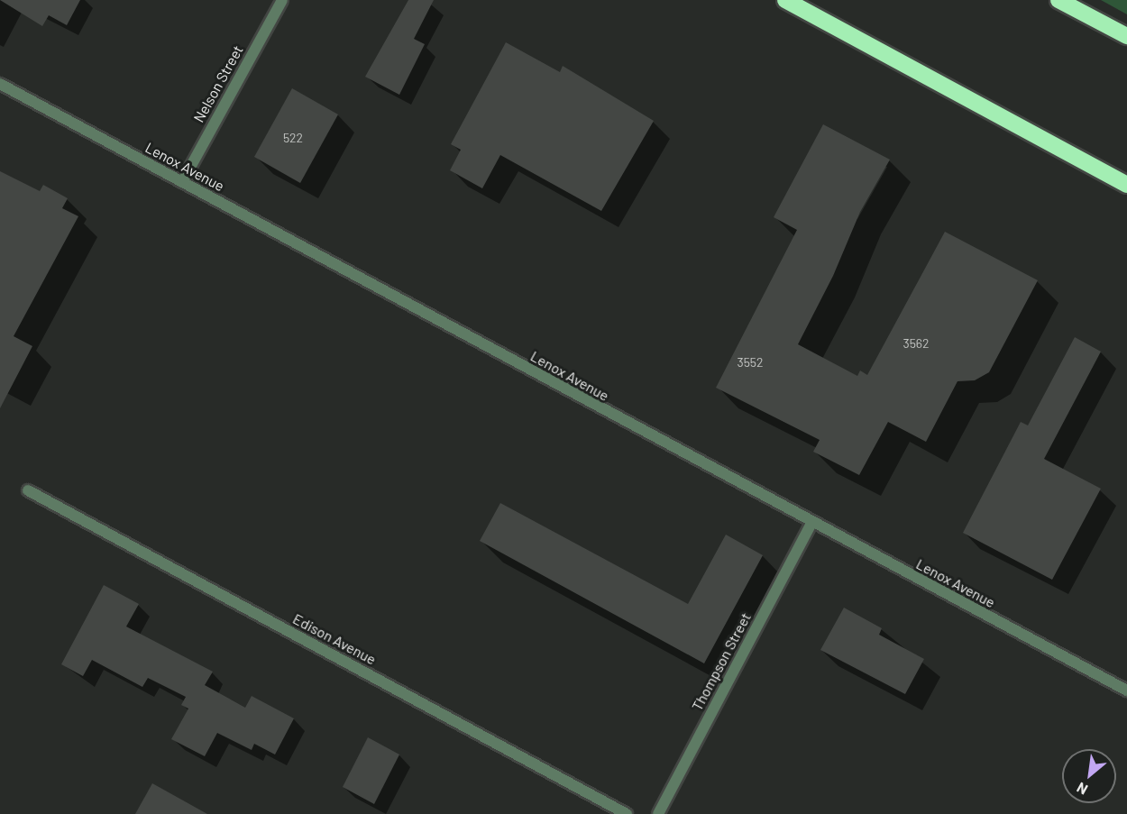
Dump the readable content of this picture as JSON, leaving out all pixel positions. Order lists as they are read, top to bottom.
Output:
{
  "streets": {
    "street": [
      "Nelson Street",
      "Lenox Avenue",
      "Edison Avenue",
      "Thompson Street"
    ]
  },
  "crossings": [
    ["Nelson Street", "Lenox Avenue"],
    ["Lenox Avenue", "Thompson Street"]
  ],
  "house_numbers": ["522", "3562", "3552"],
  "north": "bottom left"
}
